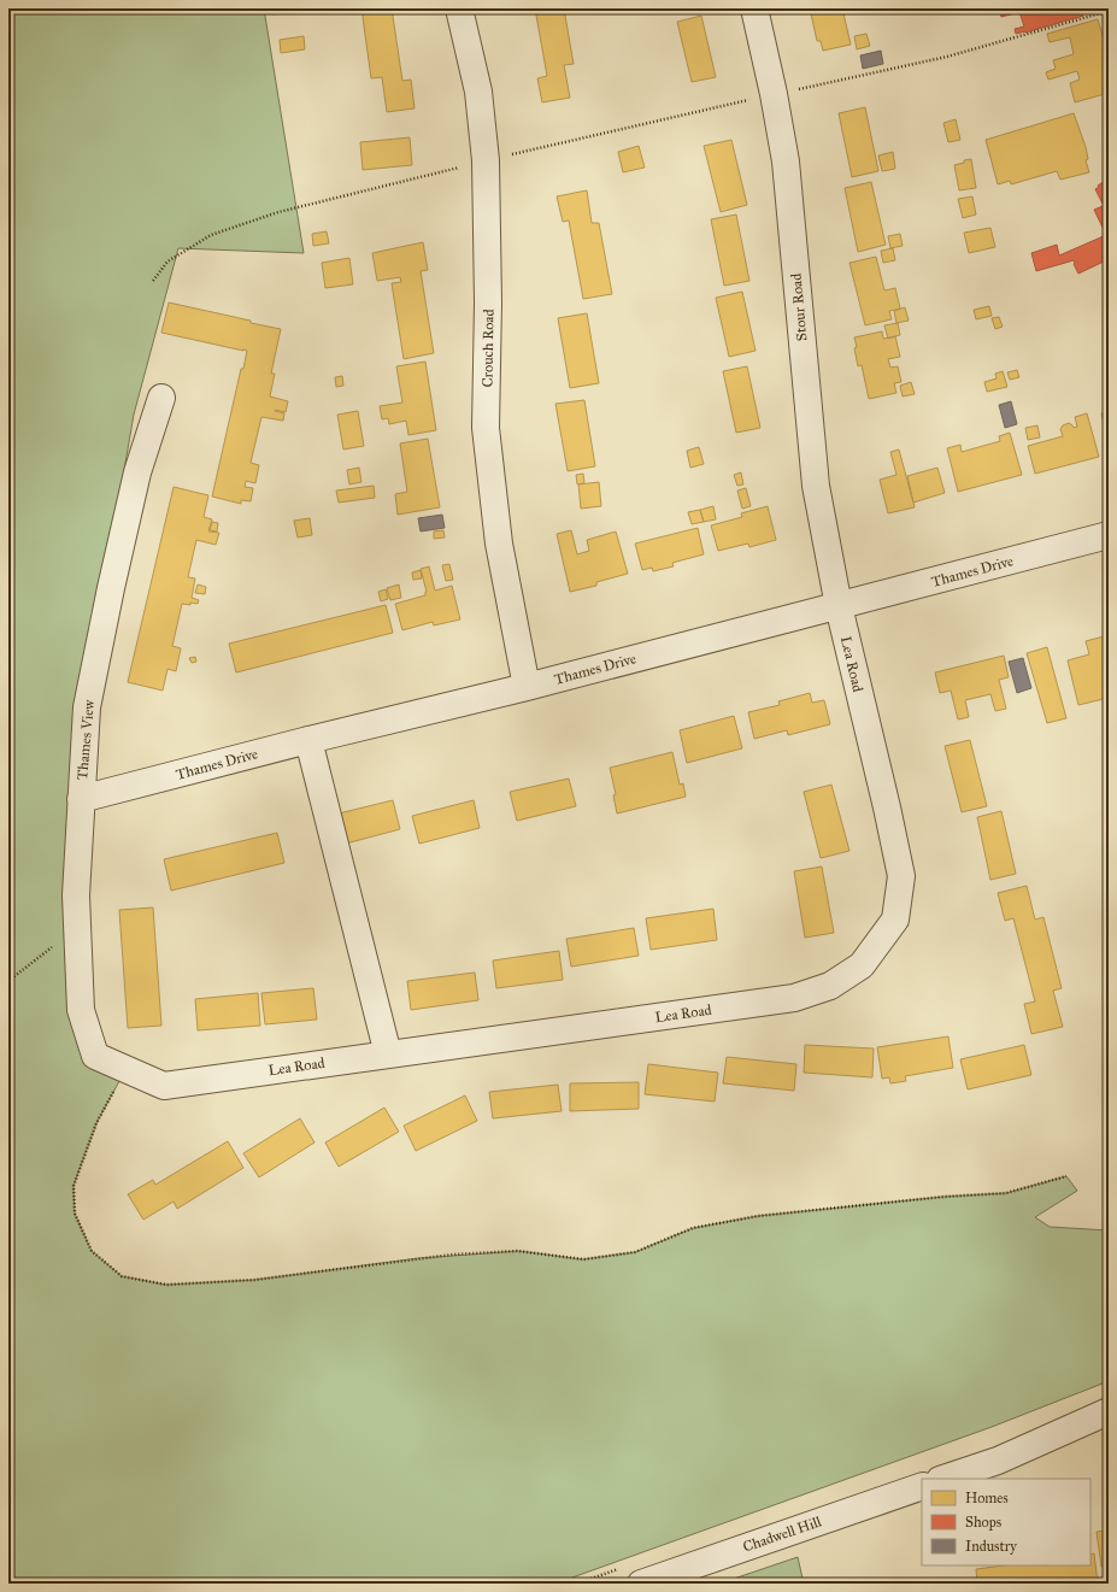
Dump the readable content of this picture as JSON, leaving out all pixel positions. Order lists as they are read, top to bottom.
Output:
{
  "streets": {
    "street": [
      "Stour Road",
      "Crouch Road",
      "Thames Drive",
      "Lea Road",
      "Thames View",
      "Chadwell Hill"
    ]
  },
  "crossings": [
    ["Stour Road", "Thames Drive"],
    ["Stour Road", "Lea Road"],
    ["Crouch Road", "Thames Drive"],
    ["Thames Drive", "Lea Road"],
    ["Thames Drive", "Thames View"],
    ["Lea Road", "Thames View"]
  ],
  "legend": ["Homes", "Shops", "Industry"]
}
